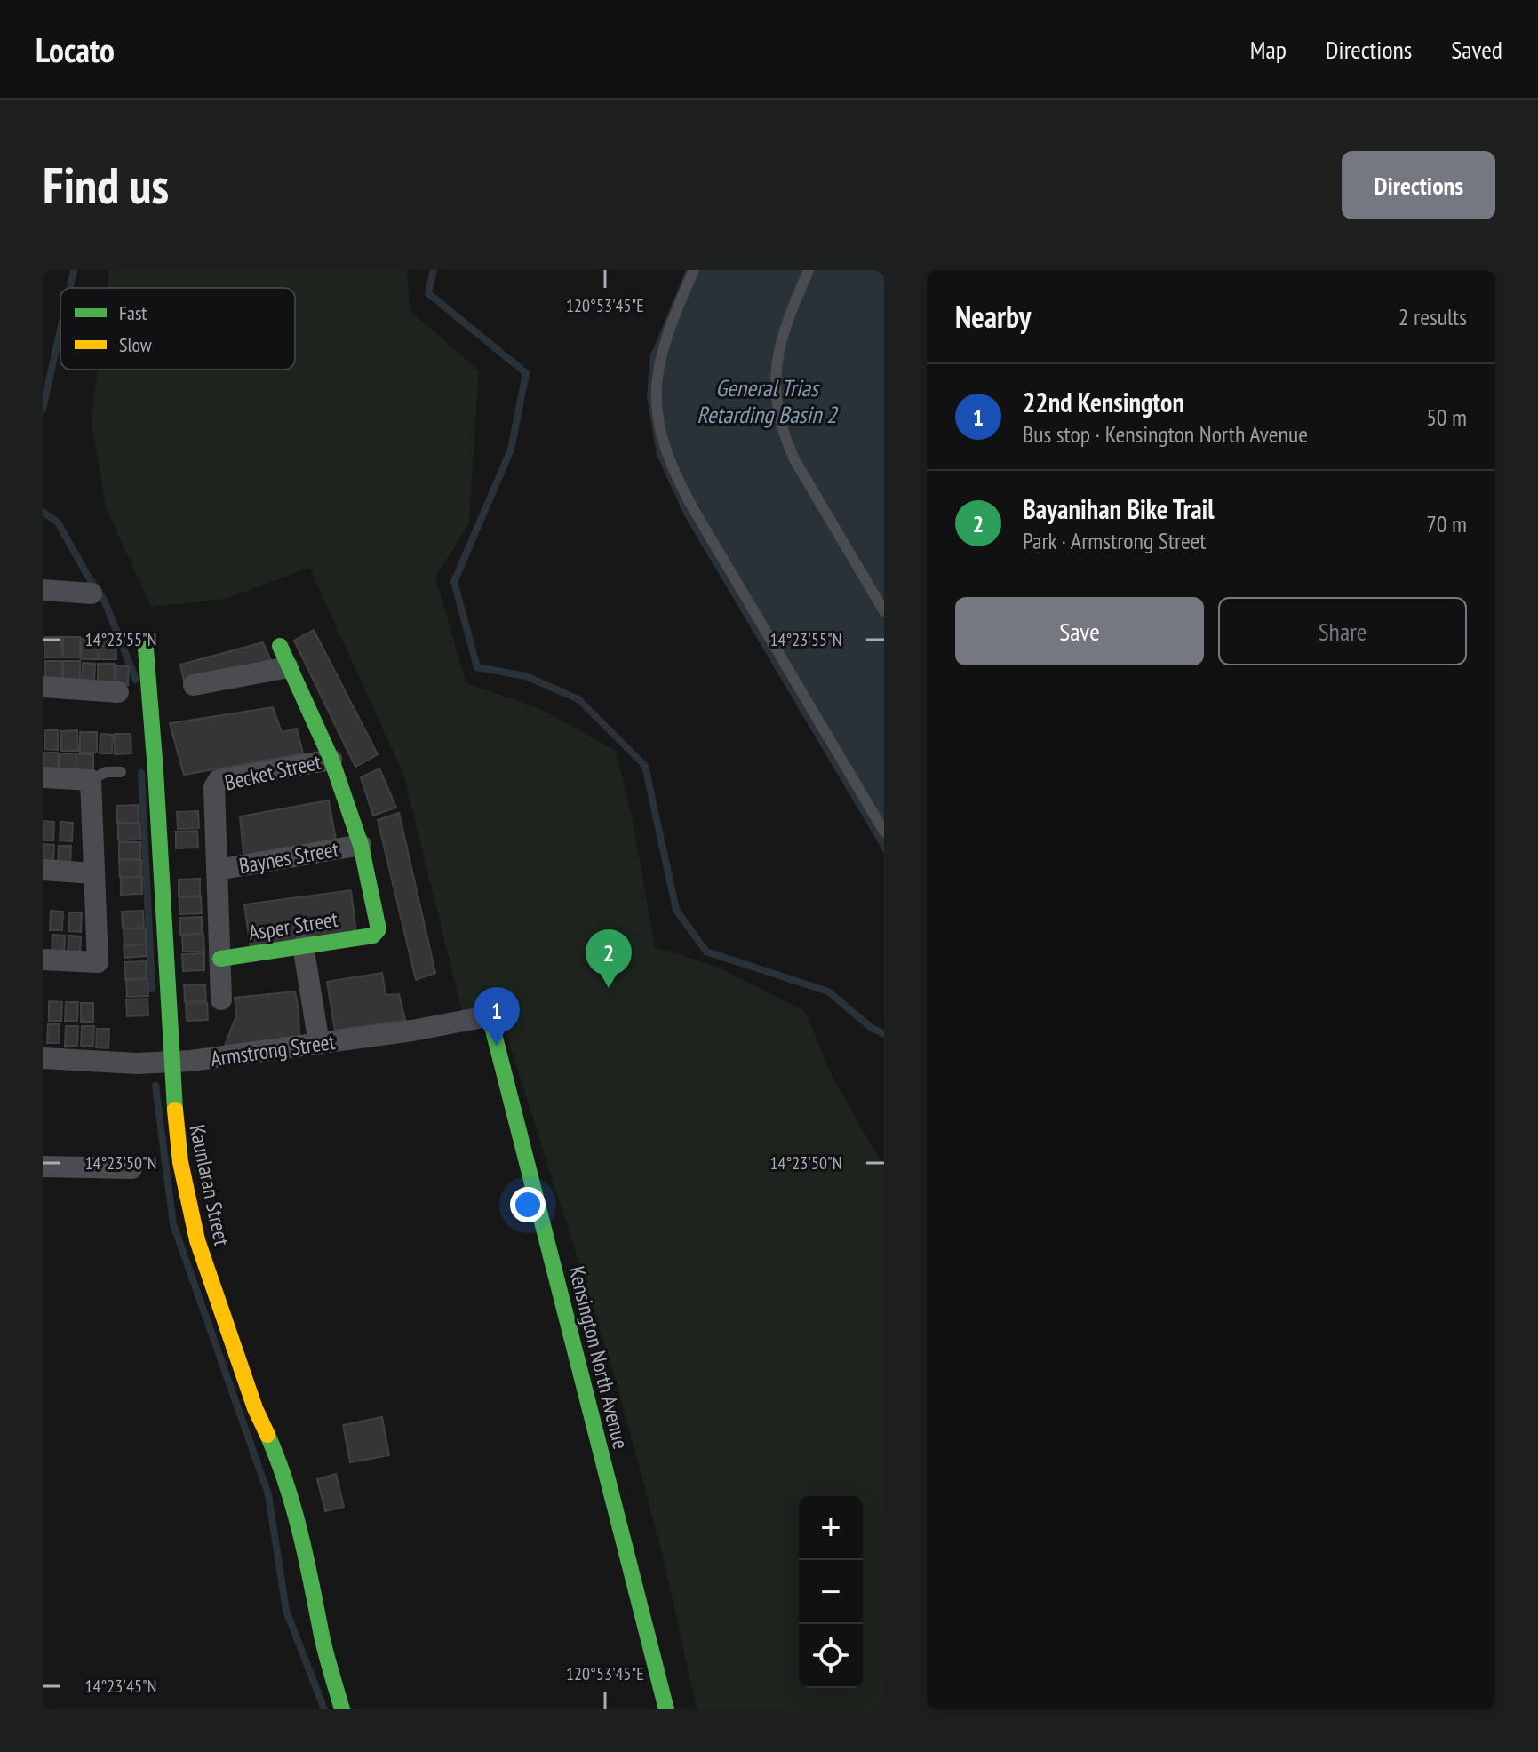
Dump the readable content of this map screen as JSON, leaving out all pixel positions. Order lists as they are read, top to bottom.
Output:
{
  "streets": {
    "street": [
      "Becket Street",
      "Baynes Street",
      "Asper Street",
      "Armstrong Street",
      "Kaunlaran Street",
      "Kensington North Avenue"
    ]
  },
  "crossings": [
    ["Becket Street", "Baynes Street"],
    ["Baynes Street", "Asper Street"],
    ["Armstrong Street", "Kaunlaran Street"],
    ["Armstrong Street", "Kensington North Avenue"]
  ],
  "water": ["General Trias Retarding Basin 2"],
  "legend": ["Fast", "Slow"],
  "page": {
    "header": "Locato",
    "nav": ["Map", "Directions", "Saved"],
    "buttons": [
      "Directions",
      ["Save", "Share"]
    ],
    "title": "Find us",
    "heading": ["Nearby", "2 results"],
    "list": [
      {
        "mark": "1",
        "name": "22nd Kensington",
        "note": "Bus stop · Kensington North Avenue",
        "value": "50 m"
      },
      {
        "mark": "2",
        "name": "Bayanihan Bike Trail",
        "note": "Park · Armstrong Street",
        "value": "70 m"
      }
    ],
    "pins": ["2", "1"],
    "map_buttons": ["+", "−"]
  },
  "coordinates": [
    "120°53'45\"E",
    "14°23'55\"N",
    "14°23'50\"N",
    "14°23'45\"N"
  ]
}
